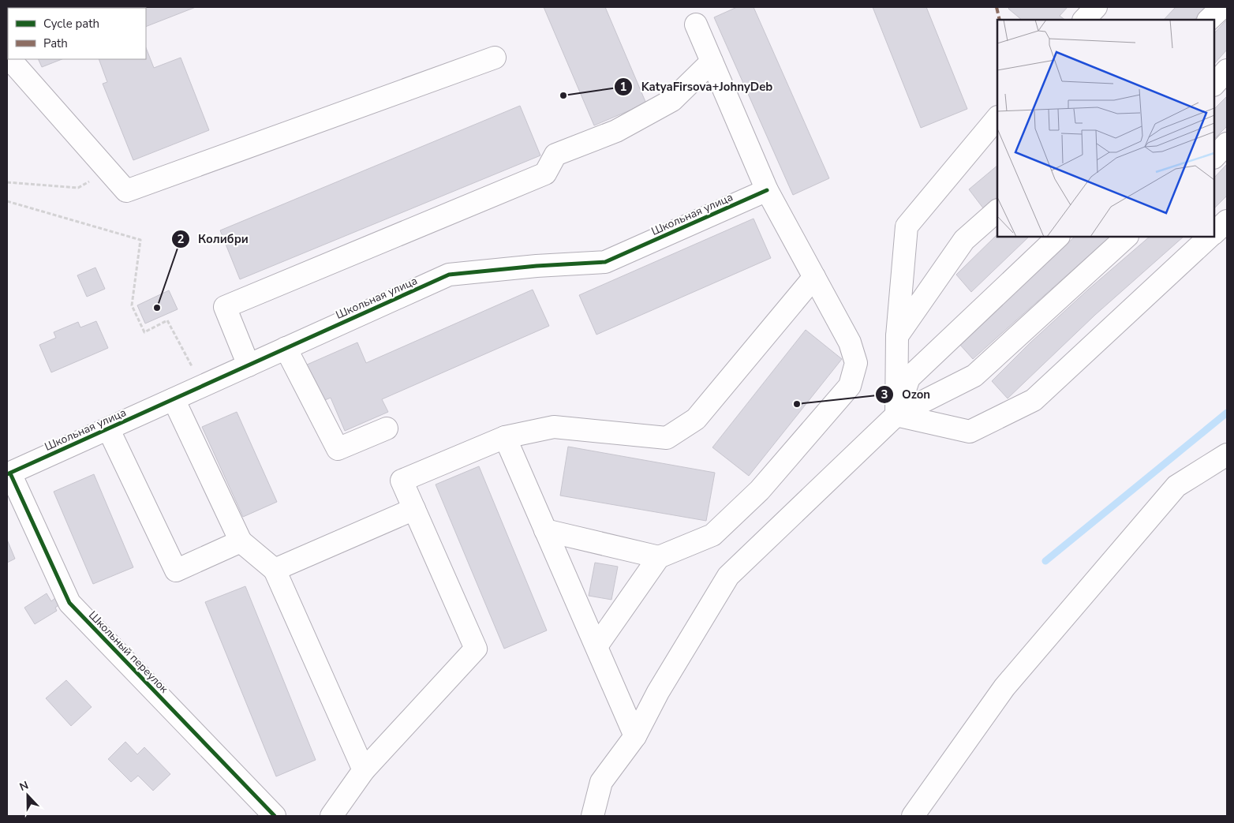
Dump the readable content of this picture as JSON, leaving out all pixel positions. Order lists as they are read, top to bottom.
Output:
{
  "streets": {
    "street": ["Школьная улица", "Школьный переулок"]
  },
  "crossings": [
    ["Школьная улица", "Школьный переулок"]
  ],
  "places": ["KatyaFirsova+JohnyDeb", "Колибри", "Ozon"],
  "legend": ["Cycle path", "Path"],
  "north": "top"
}
